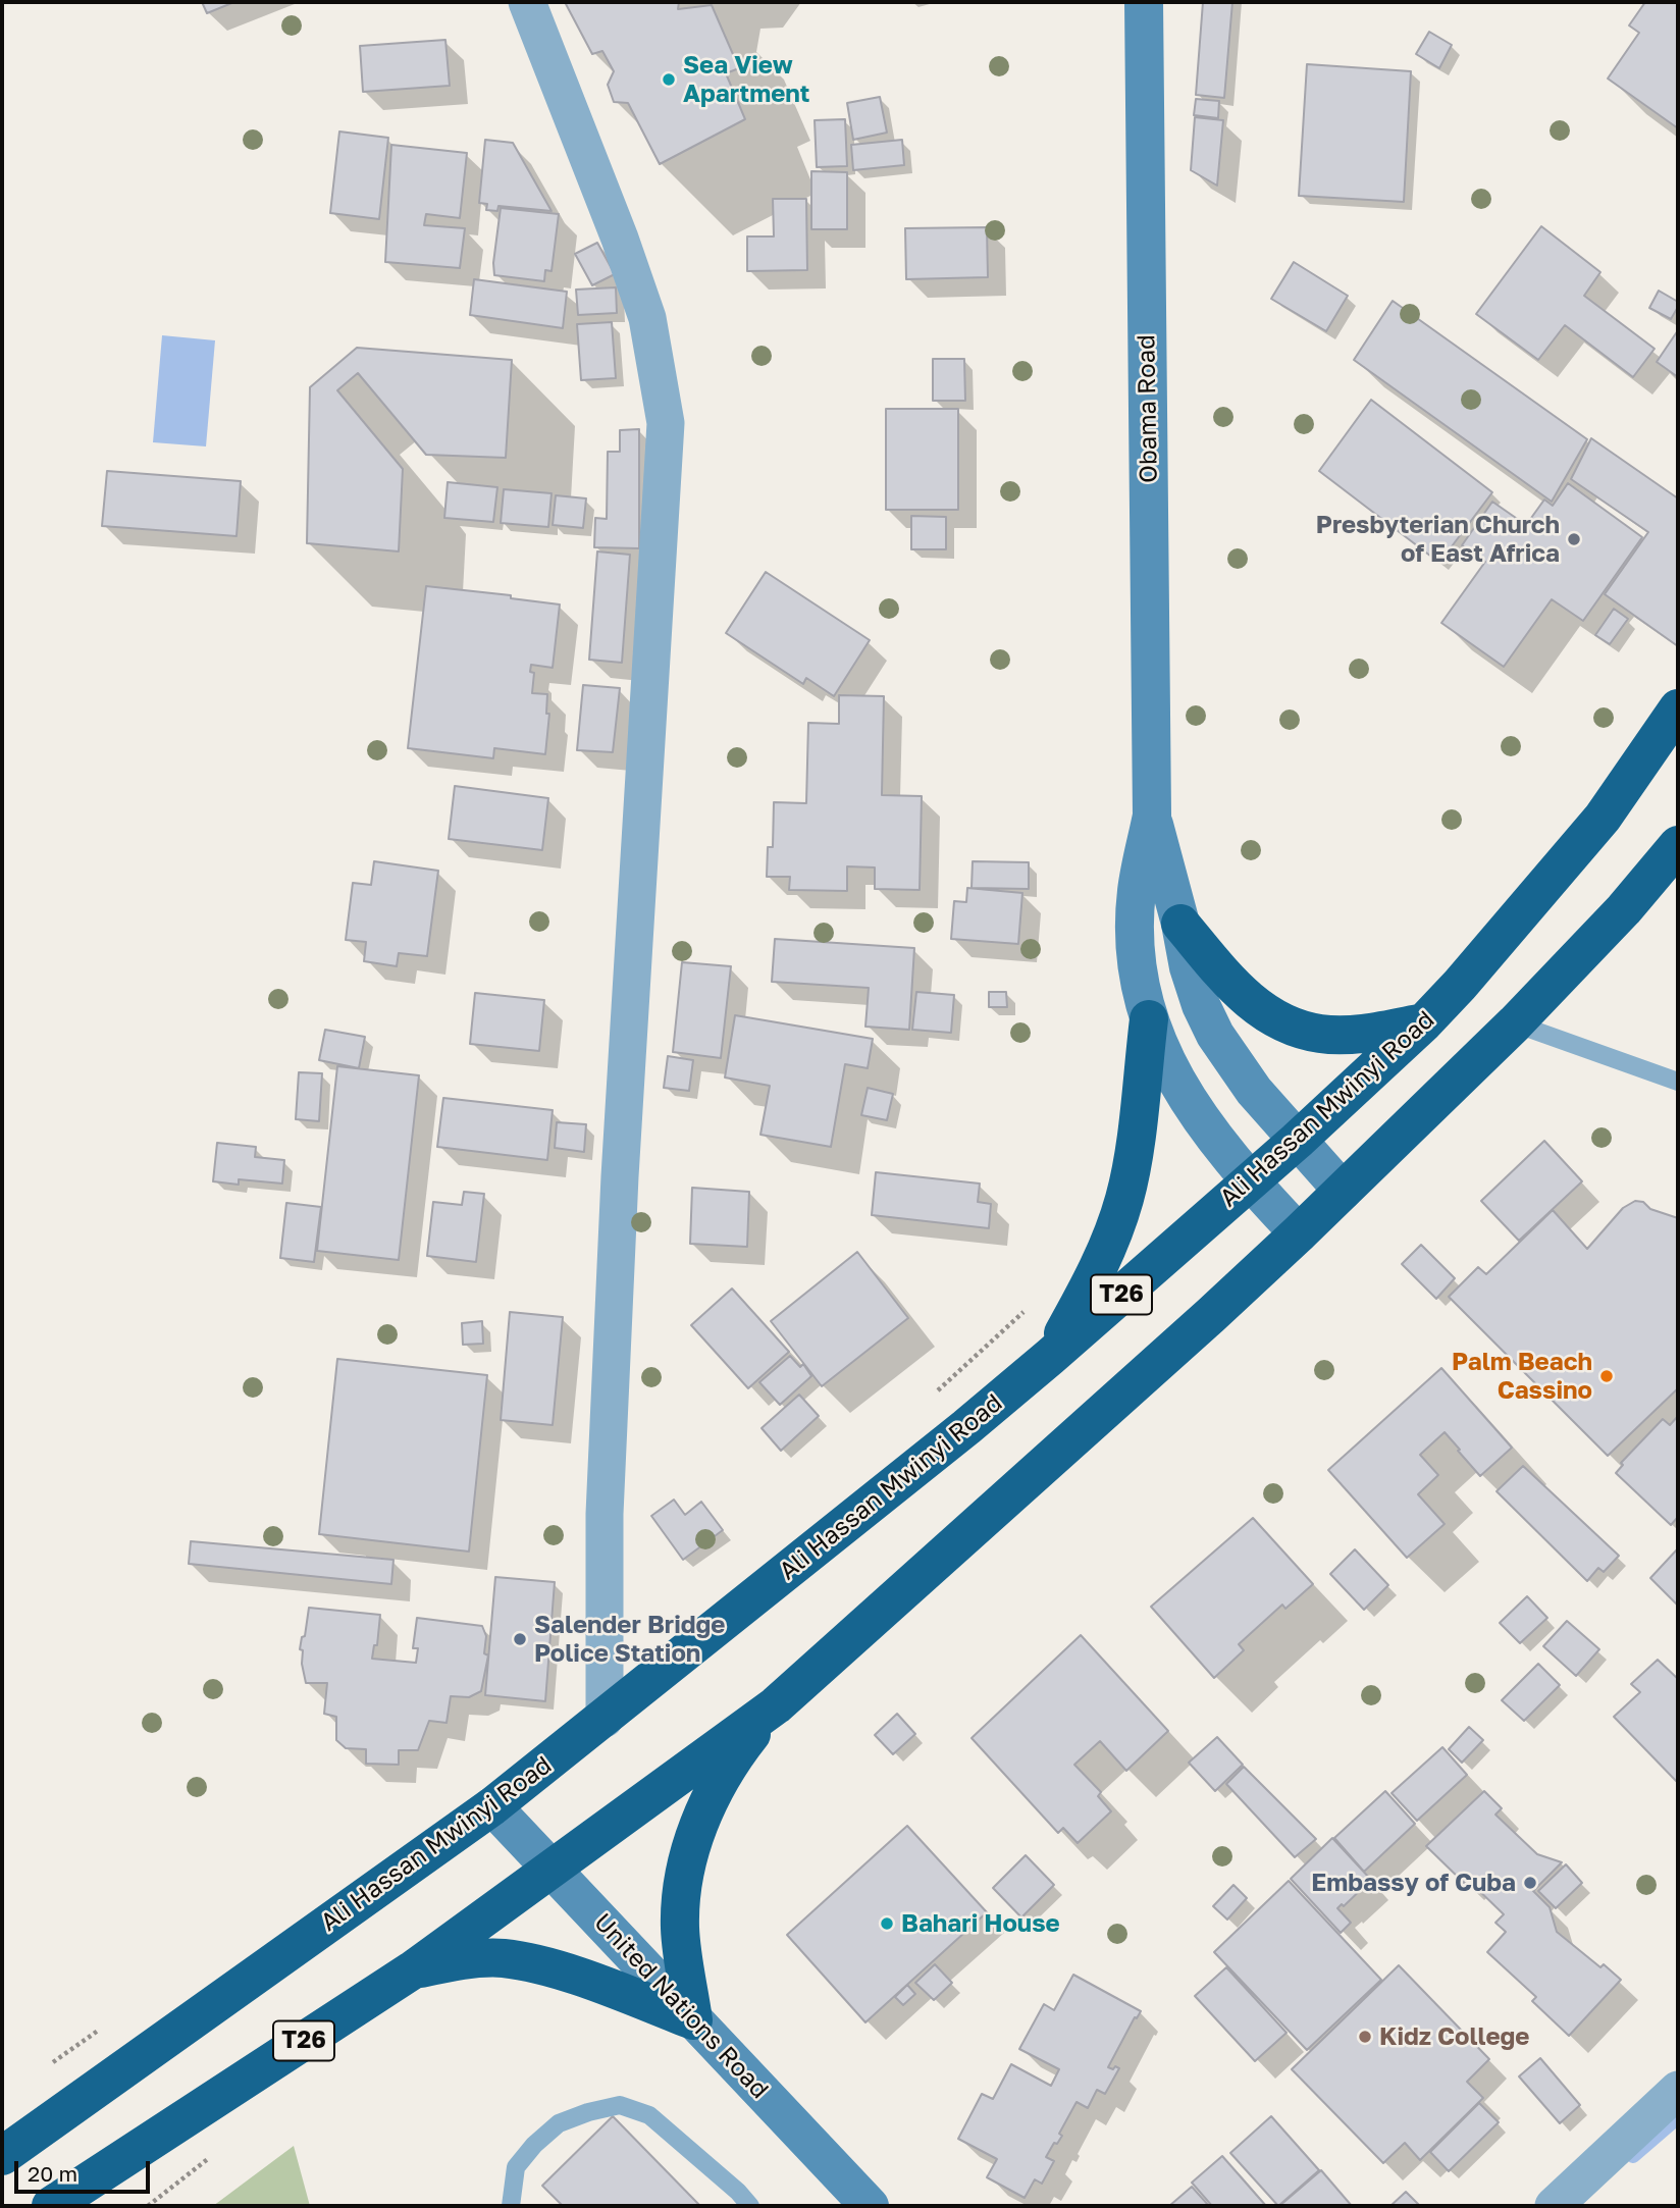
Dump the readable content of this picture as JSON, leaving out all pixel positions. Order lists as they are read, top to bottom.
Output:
{
  "streets": {
    "highway": ["Ali Hassan Mwinyi Road", "T26"],
    "street": ["Obama Road", "United Nations Road"]
  },
  "crossings": [
    ["Ali Hassan Mwinyi Road", "United Nations Road"],
    ["T26", "United Nations Road"]
  ],
  "places": [
    "Sea View Apartment",
    "Presbyterian Church of East Africa",
    "Palm Beach Cassino",
    "Salender Bridge Police Station",
    "Embassy of Cuba",
    "Bahari House",
    "Kidz College"
  ],
  "scale_bar": "20 m"
}
